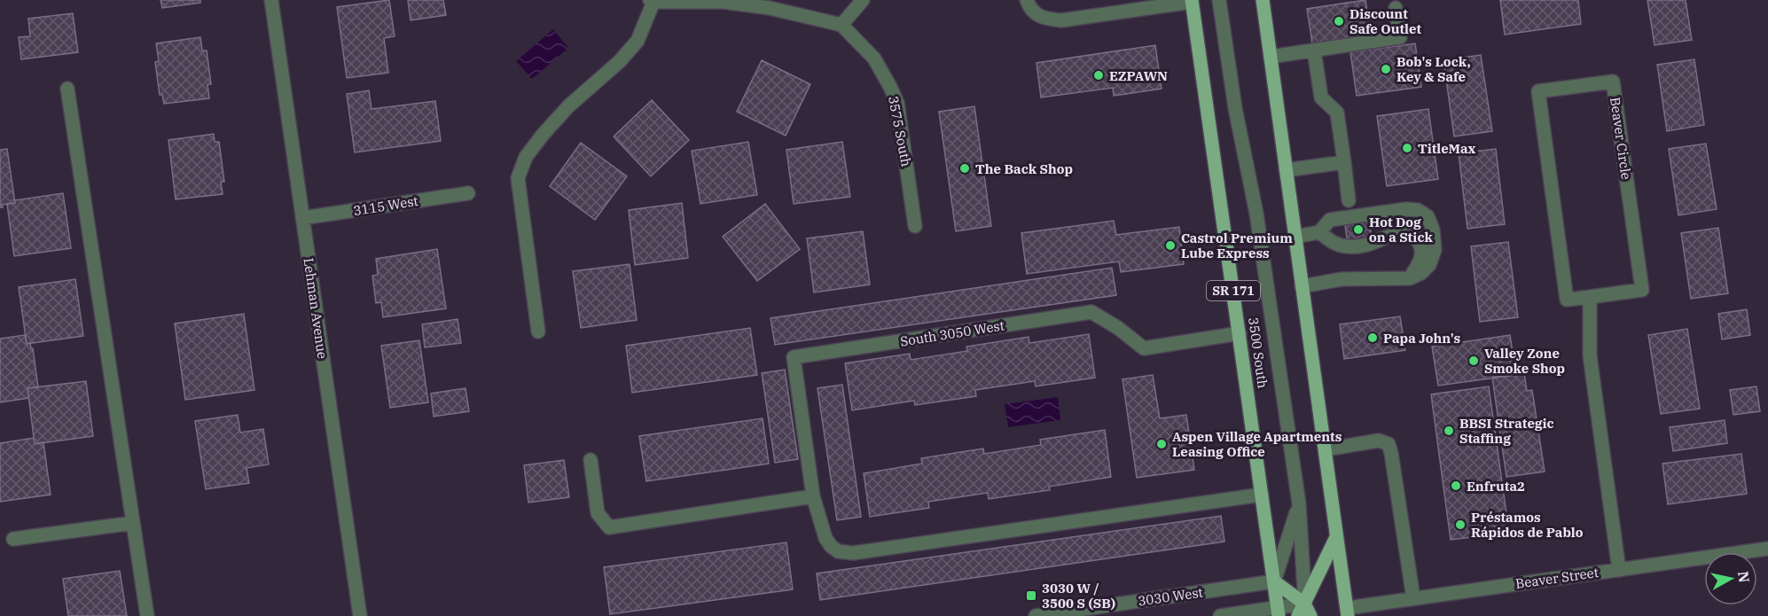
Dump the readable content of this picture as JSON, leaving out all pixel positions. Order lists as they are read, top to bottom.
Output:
{
  "streets": {
    "main road": ["SR 171", "3500 South"],
    "street": [
      "3575 South",
      "Beaver Circle",
      "3115 West",
      "Lehman Avenue",
      "South 3050 West",
      "Beaver Street",
      "3030 West"
    ]
  },
  "crossings": [
    ["3115 West", "Lehman Avenue"],
    ["South 3050 West", "3500 South"],
    ["3500 South", "3030 West"]
  ],
  "places": {
    "other": [
      "Discount Safe Outlet",
      "Bob's Lock, Key & Safe",
      "EZPAWN",
      "TitleMax",
      "The Back Shop",
      "Hot Dog on a Stick",
      "Castrol Premium Lube Express",
      "Papa John's",
      "Valley Zone Smoke Shop",
      "BBSI Strategic Staffing",
      "Aspen Village Apartments Leasing Office",
      "Enfruta2",
      "Préstamos Rápidos de Pablo"
    ],
    "transit": ["3030 W / 3500 S (SB)"]
  },
  "north": "right"
}
